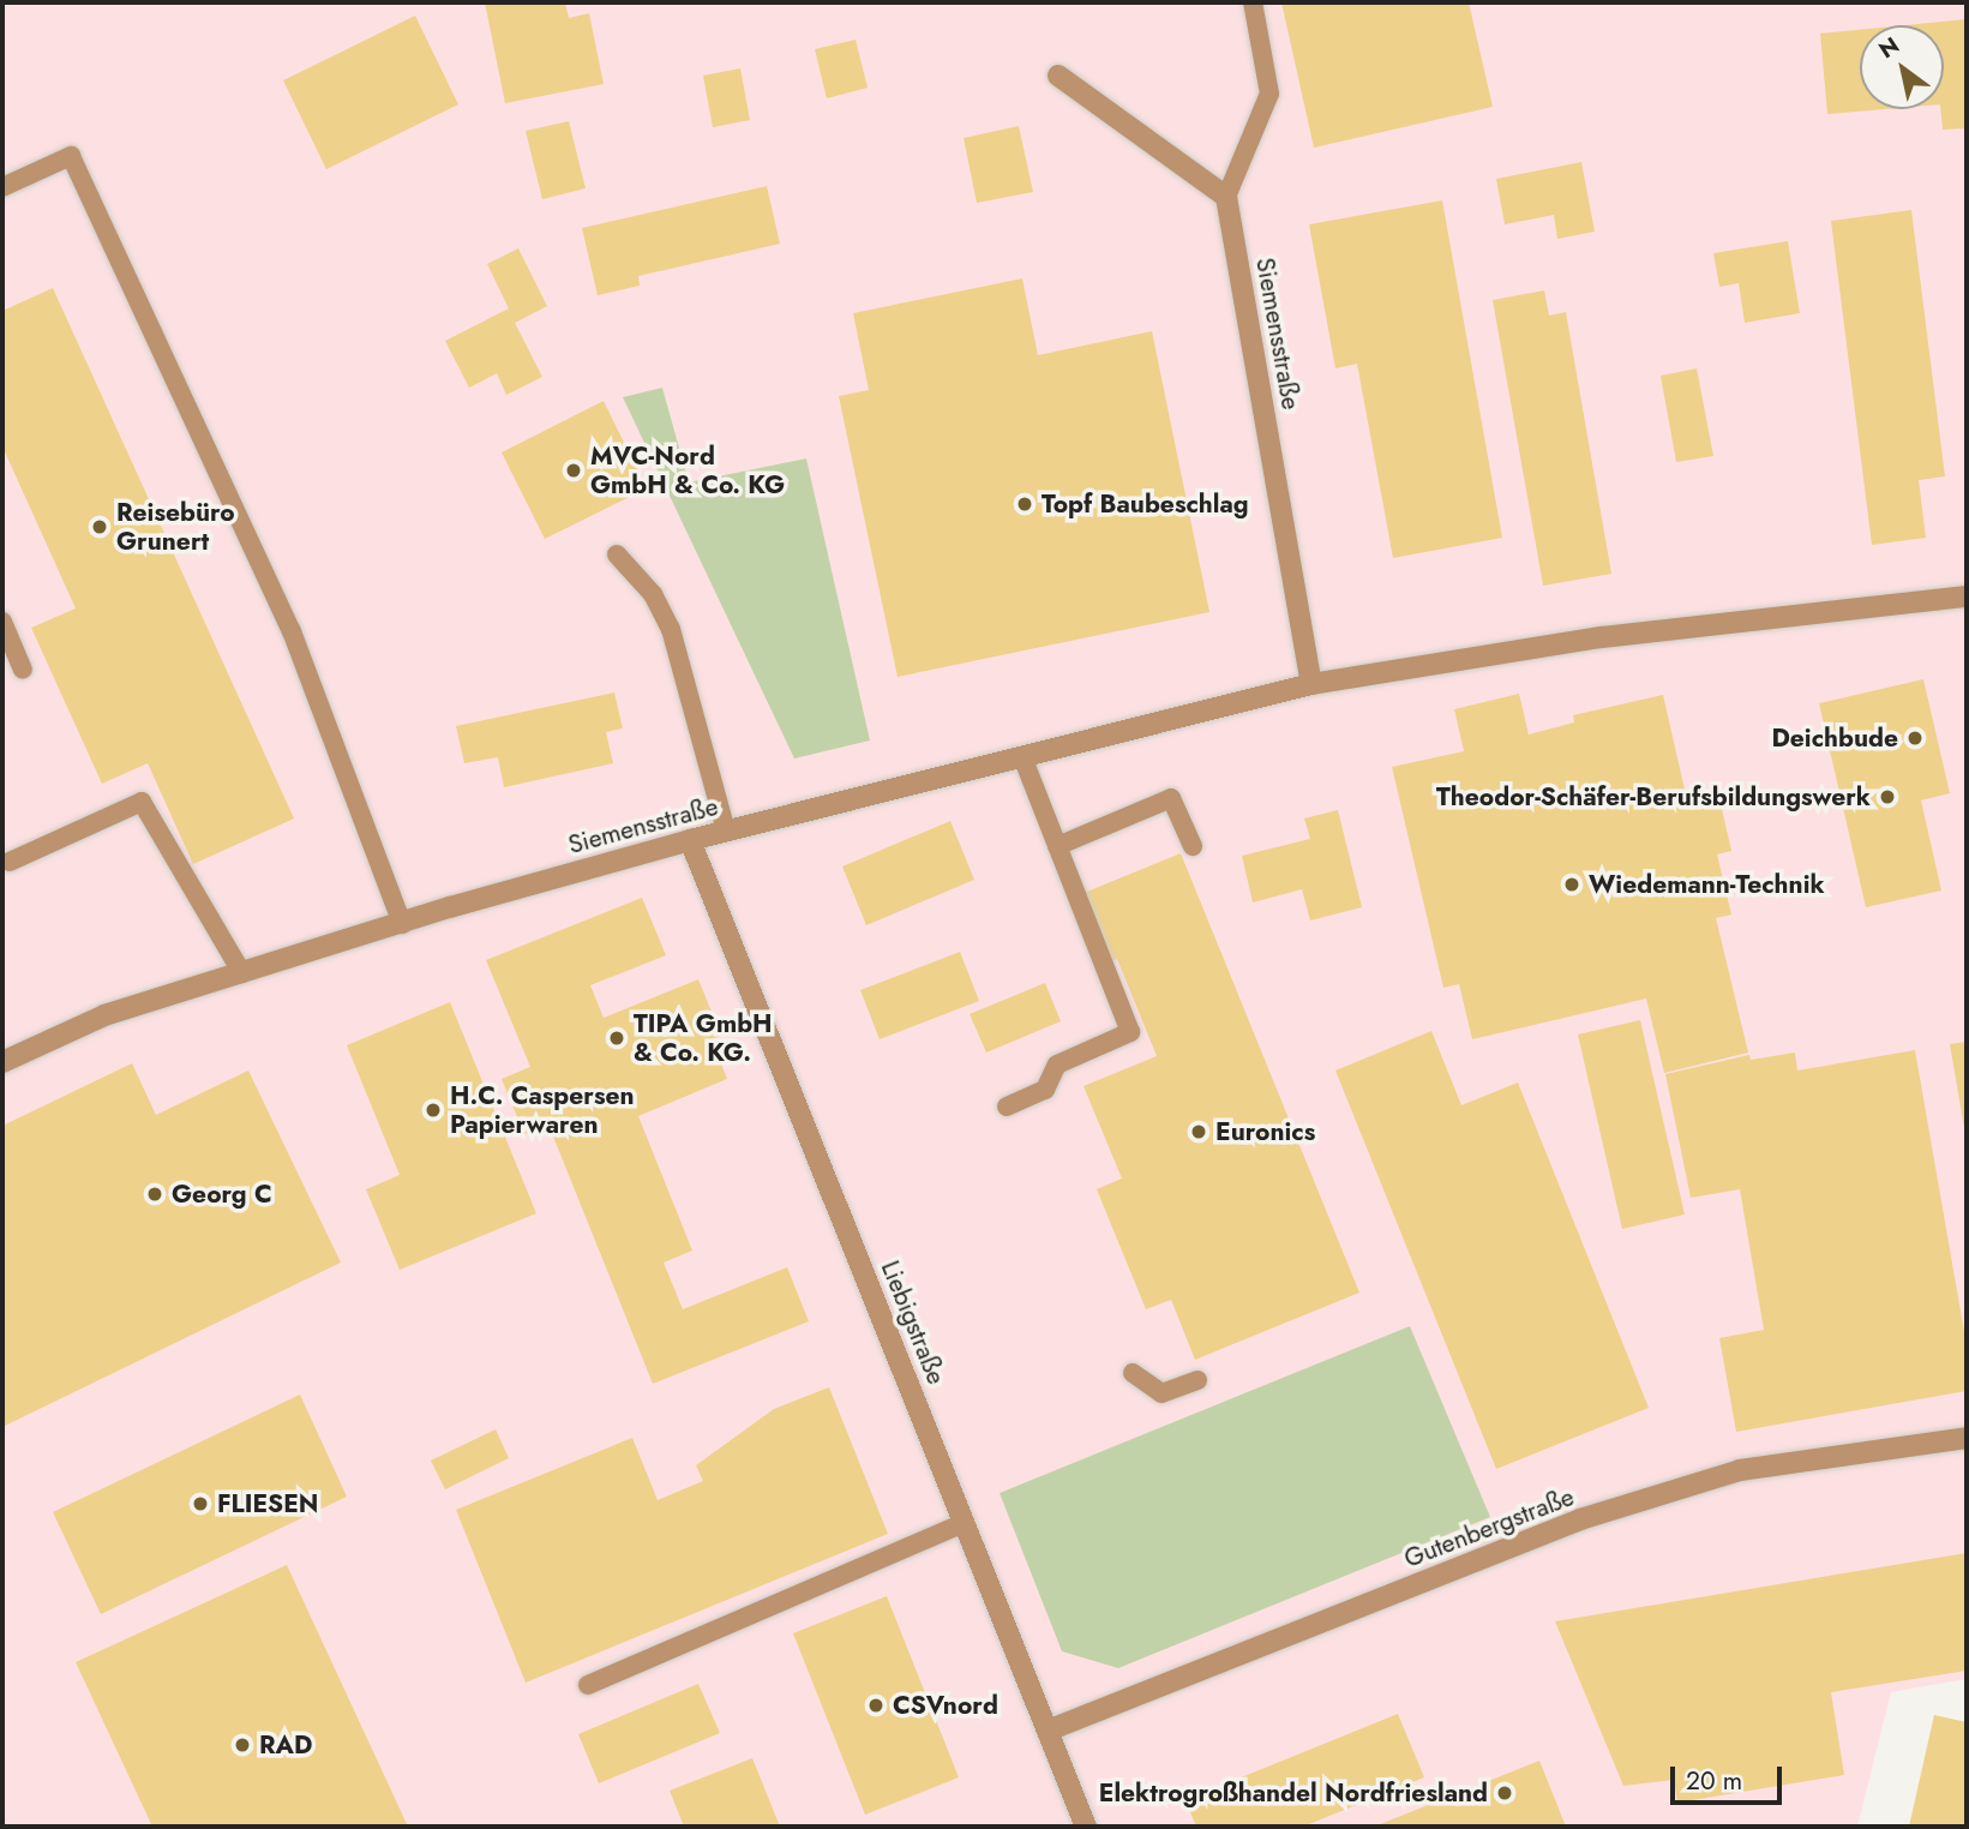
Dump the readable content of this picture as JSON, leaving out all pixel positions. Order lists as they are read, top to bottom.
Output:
{
  "streets": {
    "street": ["Siemensstraße", "Liebigstraße", "Gutenbergstraße"]
  },
  "crossings": [
    ["Siemensstraße", "Liebigstraße"],
    ["Liebigstraße", "Gutenbergstraße"]
  ],
  "places": [
    "MVC-Nord GmbH & Co. KG",
    "Topf Baubeschlag",
    "Reisebüro Grunert",
    "Deichbude",
    "Theodor-Schäfer-Berufsbildungswerk",
    "Wiedemann-Technik",
    "TIPA GmbH & Co. KG.",
    "H.C. Caspersen Papierwaren",
    "Euronics",
    "Georg C",
    "FLIESEN",
    "CSVnord",
    "RAD",
    "Elektrogroßhandel Nordfriesland"
  ],
  "scale_bar": "20 m",
  "north": "top left"
}
